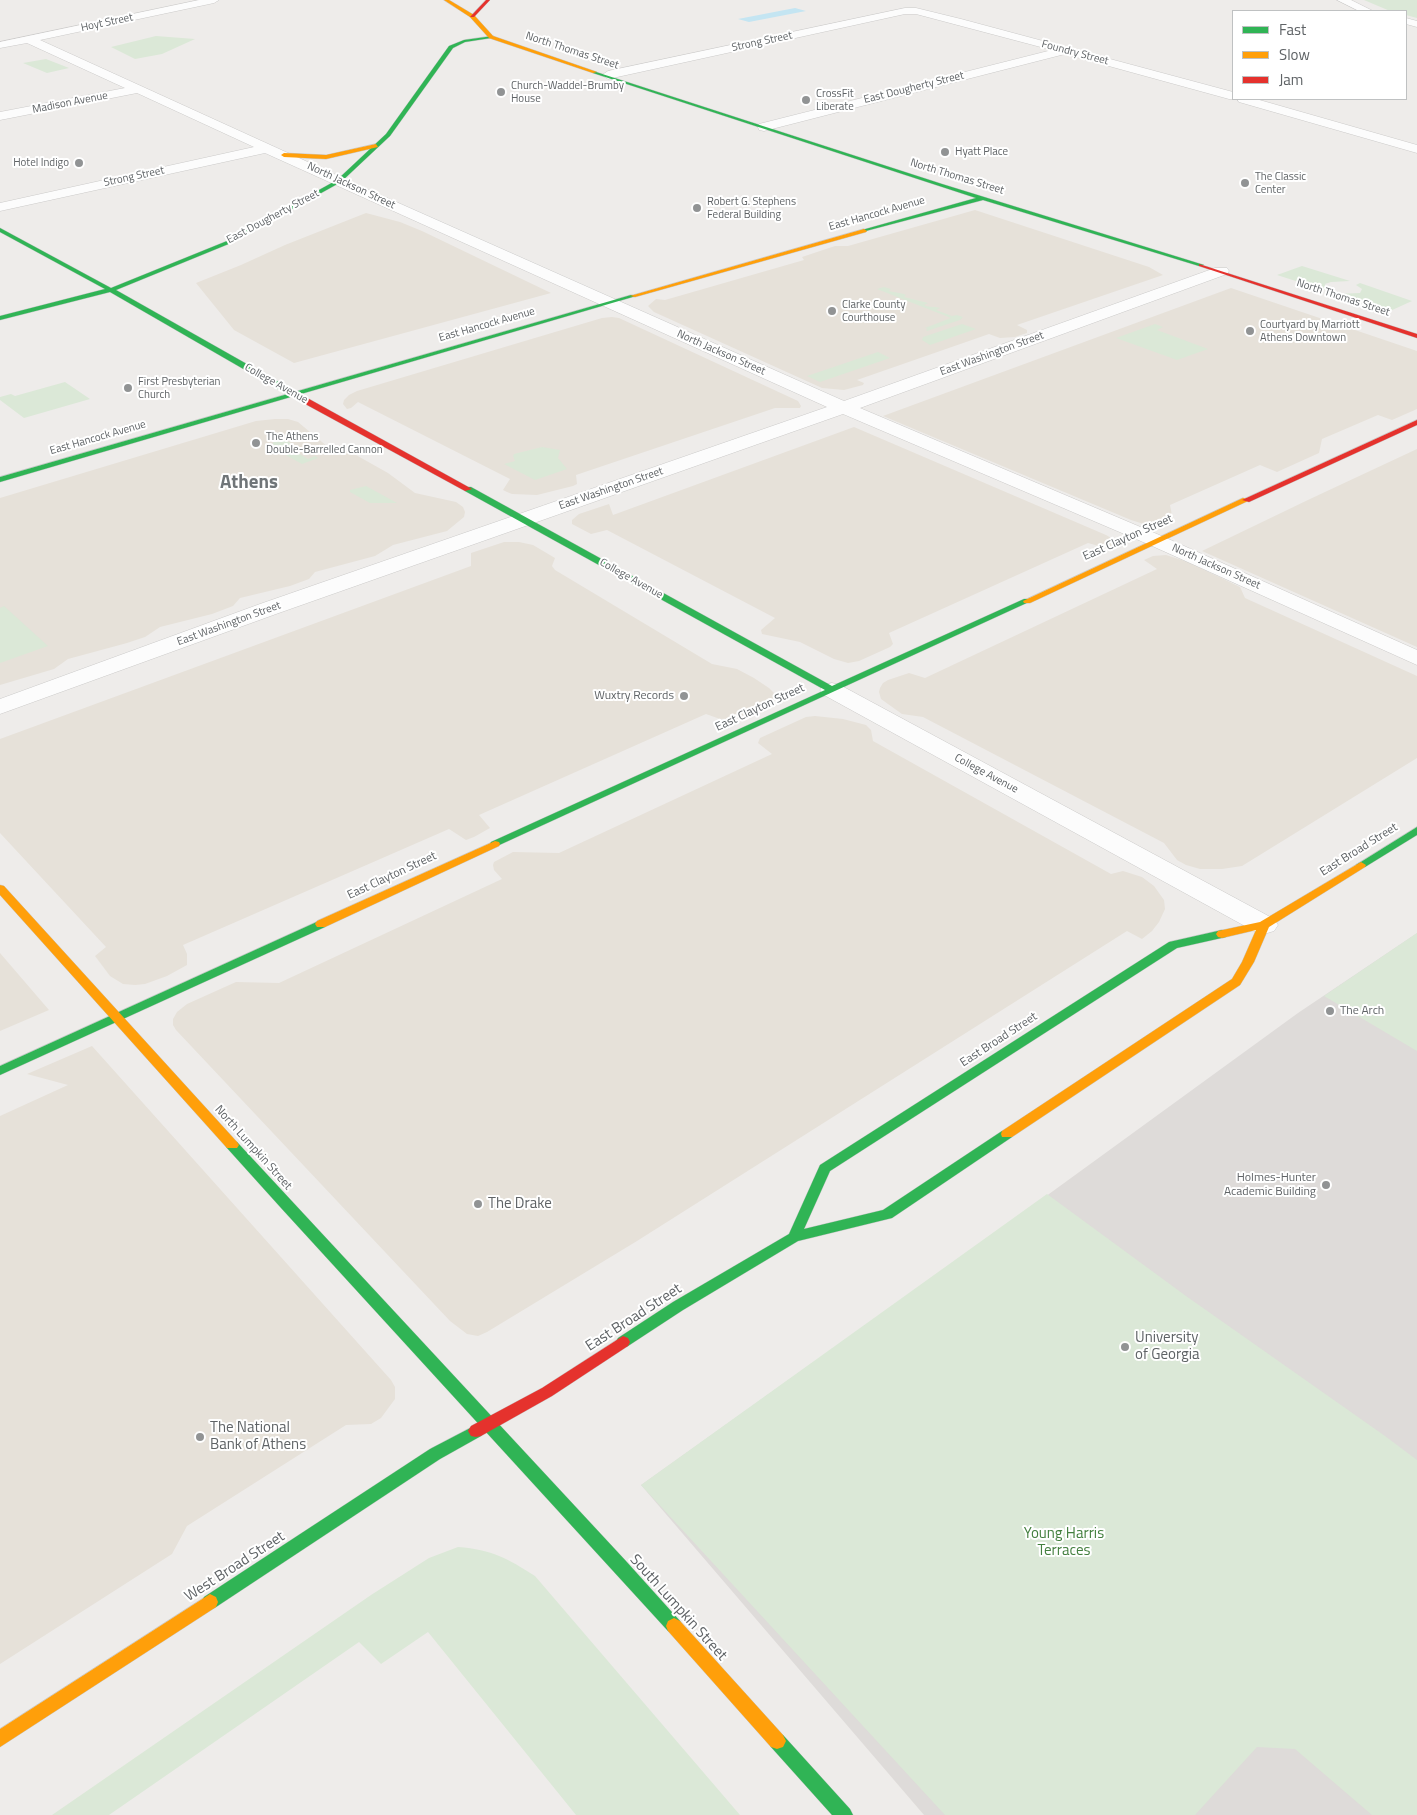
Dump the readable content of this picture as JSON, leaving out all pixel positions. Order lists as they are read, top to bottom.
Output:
{
  "streets": {
    "main road": [
      "North Thomas Street",
      "East Dougherty Street",
      "East Hancock Avenue",
      "College Avenue",
      "East Clayton Street",
      "East Broad Street",
      "North Lumpkin Street",
      "West Broad Street",
      "South Lumpkin Street"
    ],
    "street": [
      "Hoyt Street",
      "Strong Street",
      "Foundry Street",
      "Madison Avenue",
      "North Jackson Street",
      "East Washington Street"
    ]
  },
  "crossings": [
    ["Hoyt Street", "North Jackson Street"],
    ["Strong Street", "North Thomas Street"],
    ["Strong Street", "Foundry Street"],
    ["Strong Street", "North Jackson Street"],
    ["North Thomas Street", "East Dougherty Street"],
    ["North Thomas Street", "East Hancock Avenue"],
    ["North Thomas Street", "East Washington Street"],
    ["Foundry Street", "East Dougherty Street"],
    ["East Dougherty Street", "North Jackson Street"],
    ["East Dougherty Street", "College Avenue"],
    ["Madison Avenue", "North Jackson Street"],
    ["North Jackson Street", "East Hancock Avenue"],
    ["North Jackson Street", "East Washington Street"],
    ["North Jackson Street", "East Clayton Street"],
    ["East Hancock Avenue", "College Avenue"],
    ["East Washington Street", "College Avenue"],
    ["College Avenue", "East Clayton Street"],
    ["College Avenue", "East Broad Street"],
    ["East Clayton Street", "North Lumpkin Street"],
    ["East Broad Street", "North Lumpkin Street"],
    ["East Broad Street", "West Broad Street"],
    ["East Broad Street", "South Lumpkin Street"],
    ["North Lumpkin Street", "West Broad Street"],
    ["North Lumpkin Street", "South Lumpkin Street"],
    ["West Broad Street", "South Lumpkin Street"]
  ],
  "districts": ["Athens"],
  "parks": ["Young Harris Terraces"],
  "places": [
    "Church-Waddel-Brumby House",
    "CrossFit Liberate",
    "Hyatt Place",
    "Hotel Indigo",
    "The Classic Center",
    "Robert G. Stephens Federal Building",
    "Clarke County Courthouse",
    "Courtyard by Marriott Athens Downtown",
    "First Presbyterian Church",
    "The Athens Double-Barrelled Cannon",
    "Wuxtry Records",
    "The Arch",
    "Holmes-Hunter Academic Building",
    "The Drake",
    "University of Georgia",
    "The National Bank of Athens"
  ],
  "legend": ["Fast", "Slow", "Jam"]
}
